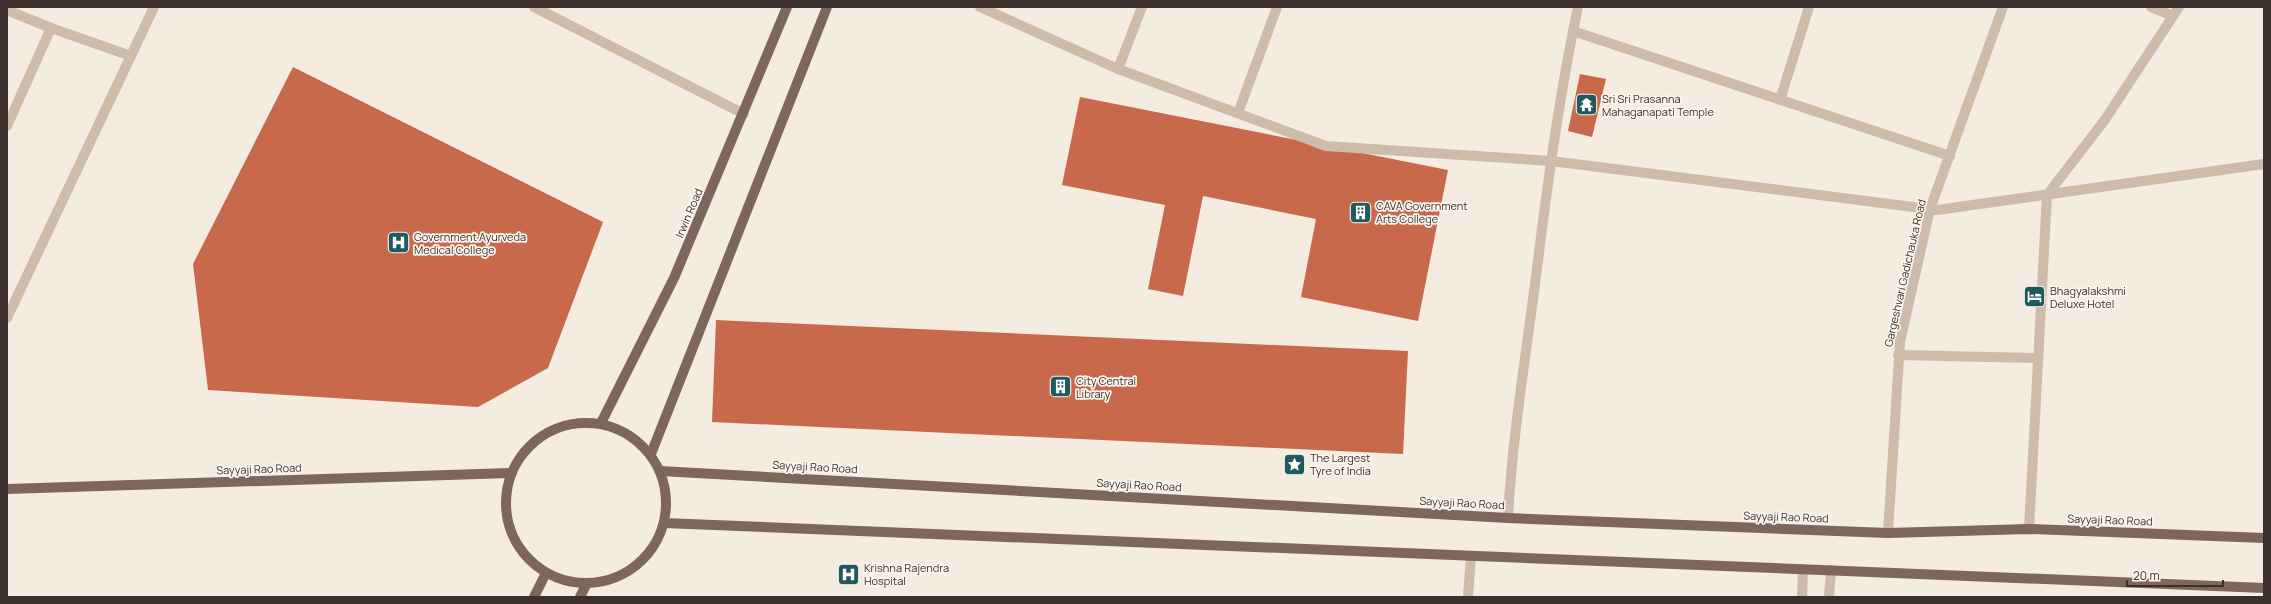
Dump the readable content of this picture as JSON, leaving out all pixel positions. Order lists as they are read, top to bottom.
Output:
{
  "streets": {
    "main road": ["Irwin Road", "Sayyaji Rao Road"],
    "street": ["Gargeshvari Gadichauka Road"]
  },
  "crossings": [
    ["Gargeshvari Gadichauka Road", "Sayyaji Rao Road"]
  ],
  "places": {
    "temple": ["Sri Sri Prasanna Mahaganapati Temple"],
    "building": ["CAVA Government Arts College", "City Central Library"],
    "hospital": ["Government Ayurveda Medical College", "Krishna Rajendra Hospital"],
    "hotel": ["Bhagyalakshmi Deluxe Hotel"],
    "place": ["The Largest Tyre of India"]
  },
  "scale_bar": "20 m"
}
